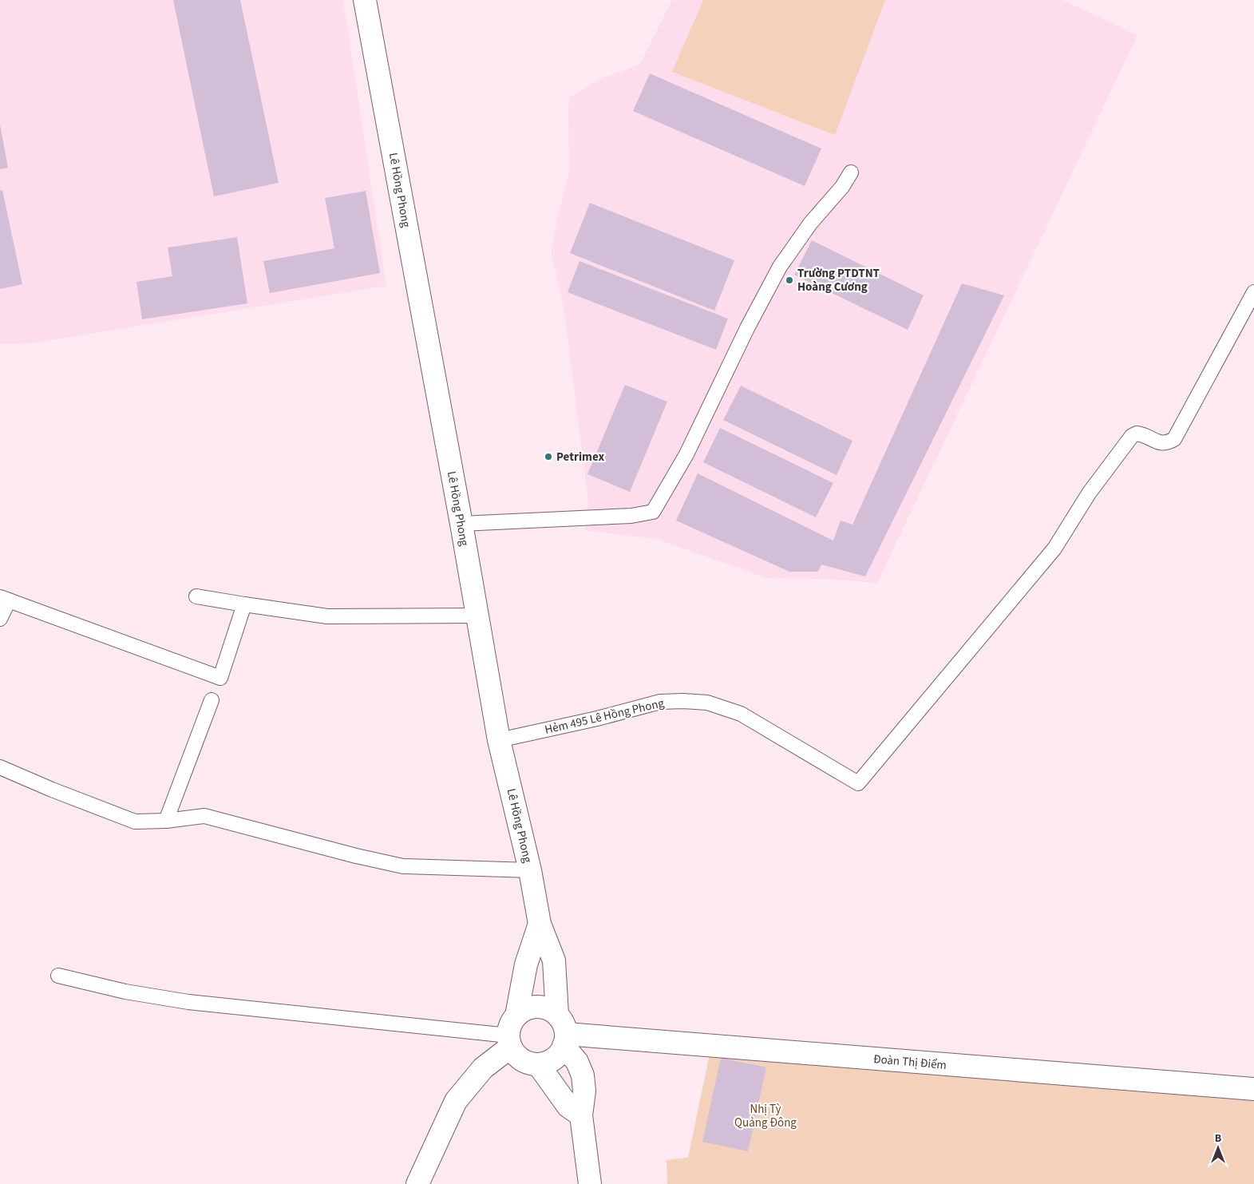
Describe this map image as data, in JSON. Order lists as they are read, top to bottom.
{
  "streets": {
    "main road": ["Lê Hồng Phong", "Đoàn Thị Điểm"],
    "lane": ["Hẻm 495 Lê Hồng Phong"]
  },
  "crossings": [
    ["Lê Hồng Phong", "Hẻm 495 Lê Hồng Phong"],
    ["Lê Hồng Phong", "Đoàn Thị Điểm"]
  ],
  "parks": ["Nhị Tỳ Quảng Đông"],
  "places": ["Trường PTDTNT Hoàng Cương", "Petrimex"],
  "north": "top"
}
